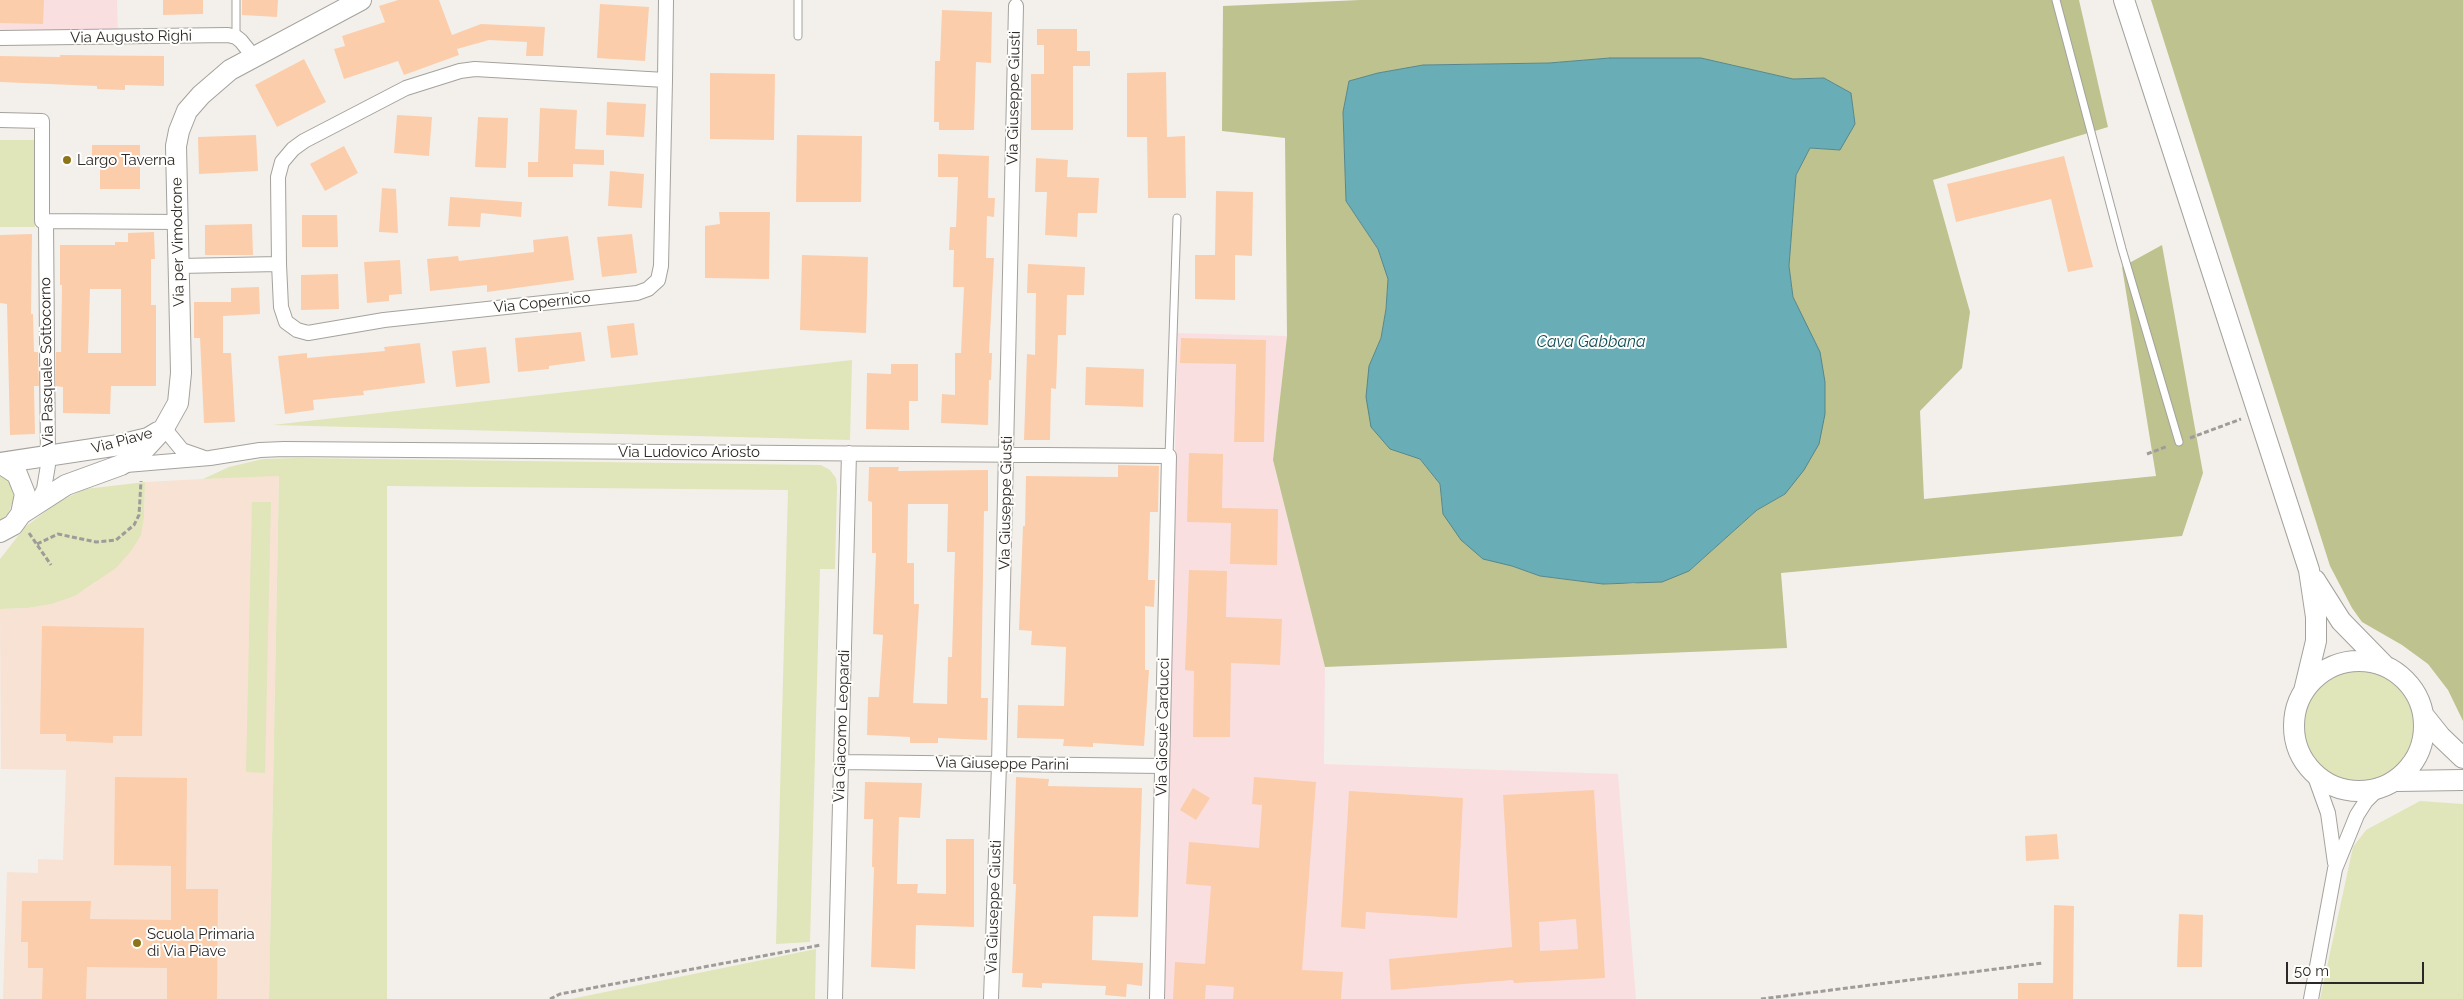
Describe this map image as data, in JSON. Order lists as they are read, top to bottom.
{
  "streets": {
    "street": [
      "Via Augusto Righi",
      "Via Giuseppe Giusti",
      "Via per Vimodrone",
      "Via Copernico",
      "Via Pasquale Sottocorno",
      "Via Piave",
      "Via Ludovico Ariosto",
      "Via Giacomo Leopardi",
      "Via Giosuè Carducci",
      "Via Giuseppe Parini"
    ]
  },
  "crossings": [
    ["Via Giuseppe Giusti", "Via Ludovico Ariosto"],
    ["Via Giuseppe Giusti", "Via Giuseppe Parini"],
    ["Via per Vimodrone", "Via Piave"],
    ["Via per Vimodrone", "Via Ludovico Ariosto"],
    ["Via Pasquale Sottocorno", "Via Piave"],
    ["Via Piave", "Via Ludovico Ariosto"],
    ["Via Ludovico Ariosto", "Via Giacomo Leopardi"],
    ["Via Ludovico Ariosto", "Via Giosuè Carducci"],
    ["Via Giacomo Leopardi", "Via Giuseppe Parini"],
    ["Via Giosuè Carducci", "Via Giuseppe Parini"]
  ],
  "water": ["Cava Gabbana"],
  "places": ["Largo Taverna", "Scuola Primaria di Via Piave"],
  "scale_bar": "50 m"
}
